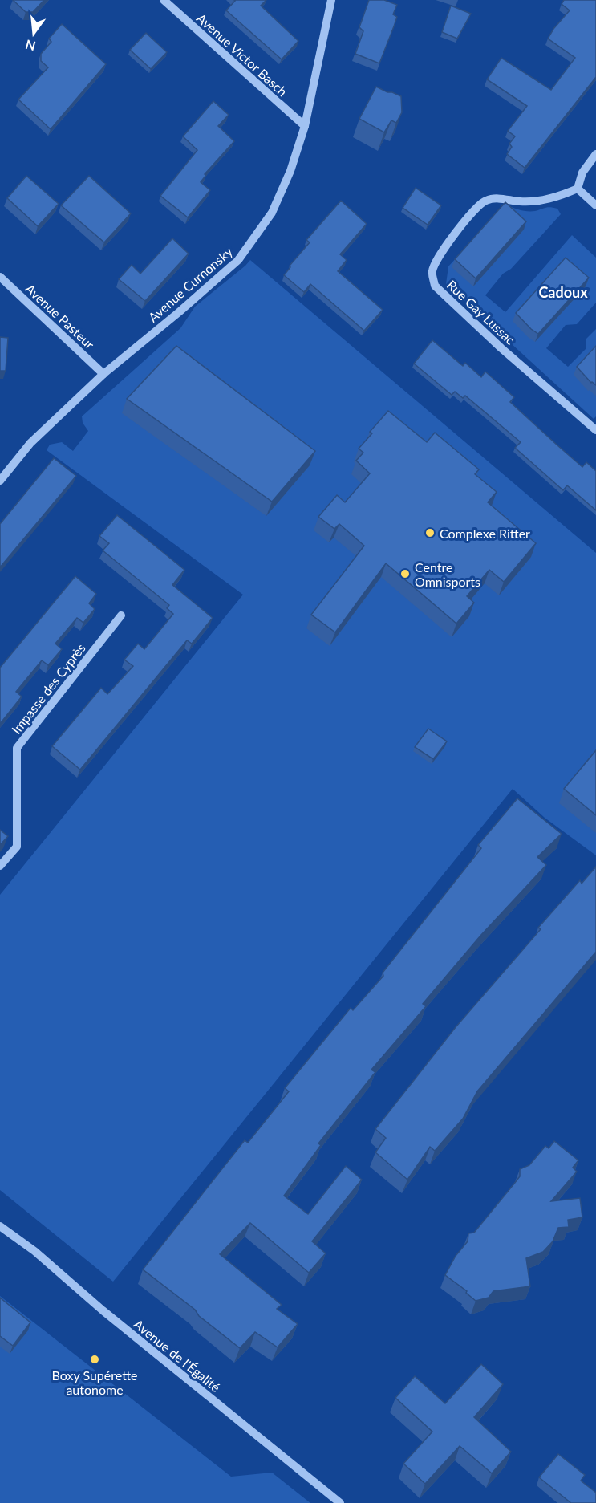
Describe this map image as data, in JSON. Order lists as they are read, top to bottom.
{
  "streets": {
    "street": [
      "Avenue Victor Basch",
      "Avenue Curnonsky",
      "Rue Gay Lussac",
      "Avenue Pasteur",
      "Impasse des Cyprès",
      "Avenue de l'Égalité"
    ]
  },
  "crossings": [
    ["Avenue Victor Basch", "Avenue Curnonsky"],
    ["Avenue Curnonsky", "Avenue Pasteur"]
  ],
  "districts": ["Cadoux"],
  "places": ["Complexe Ritter", "Centre Omnisports", "Boxy Supérette autonome"],
  "north": "bottom"
}
